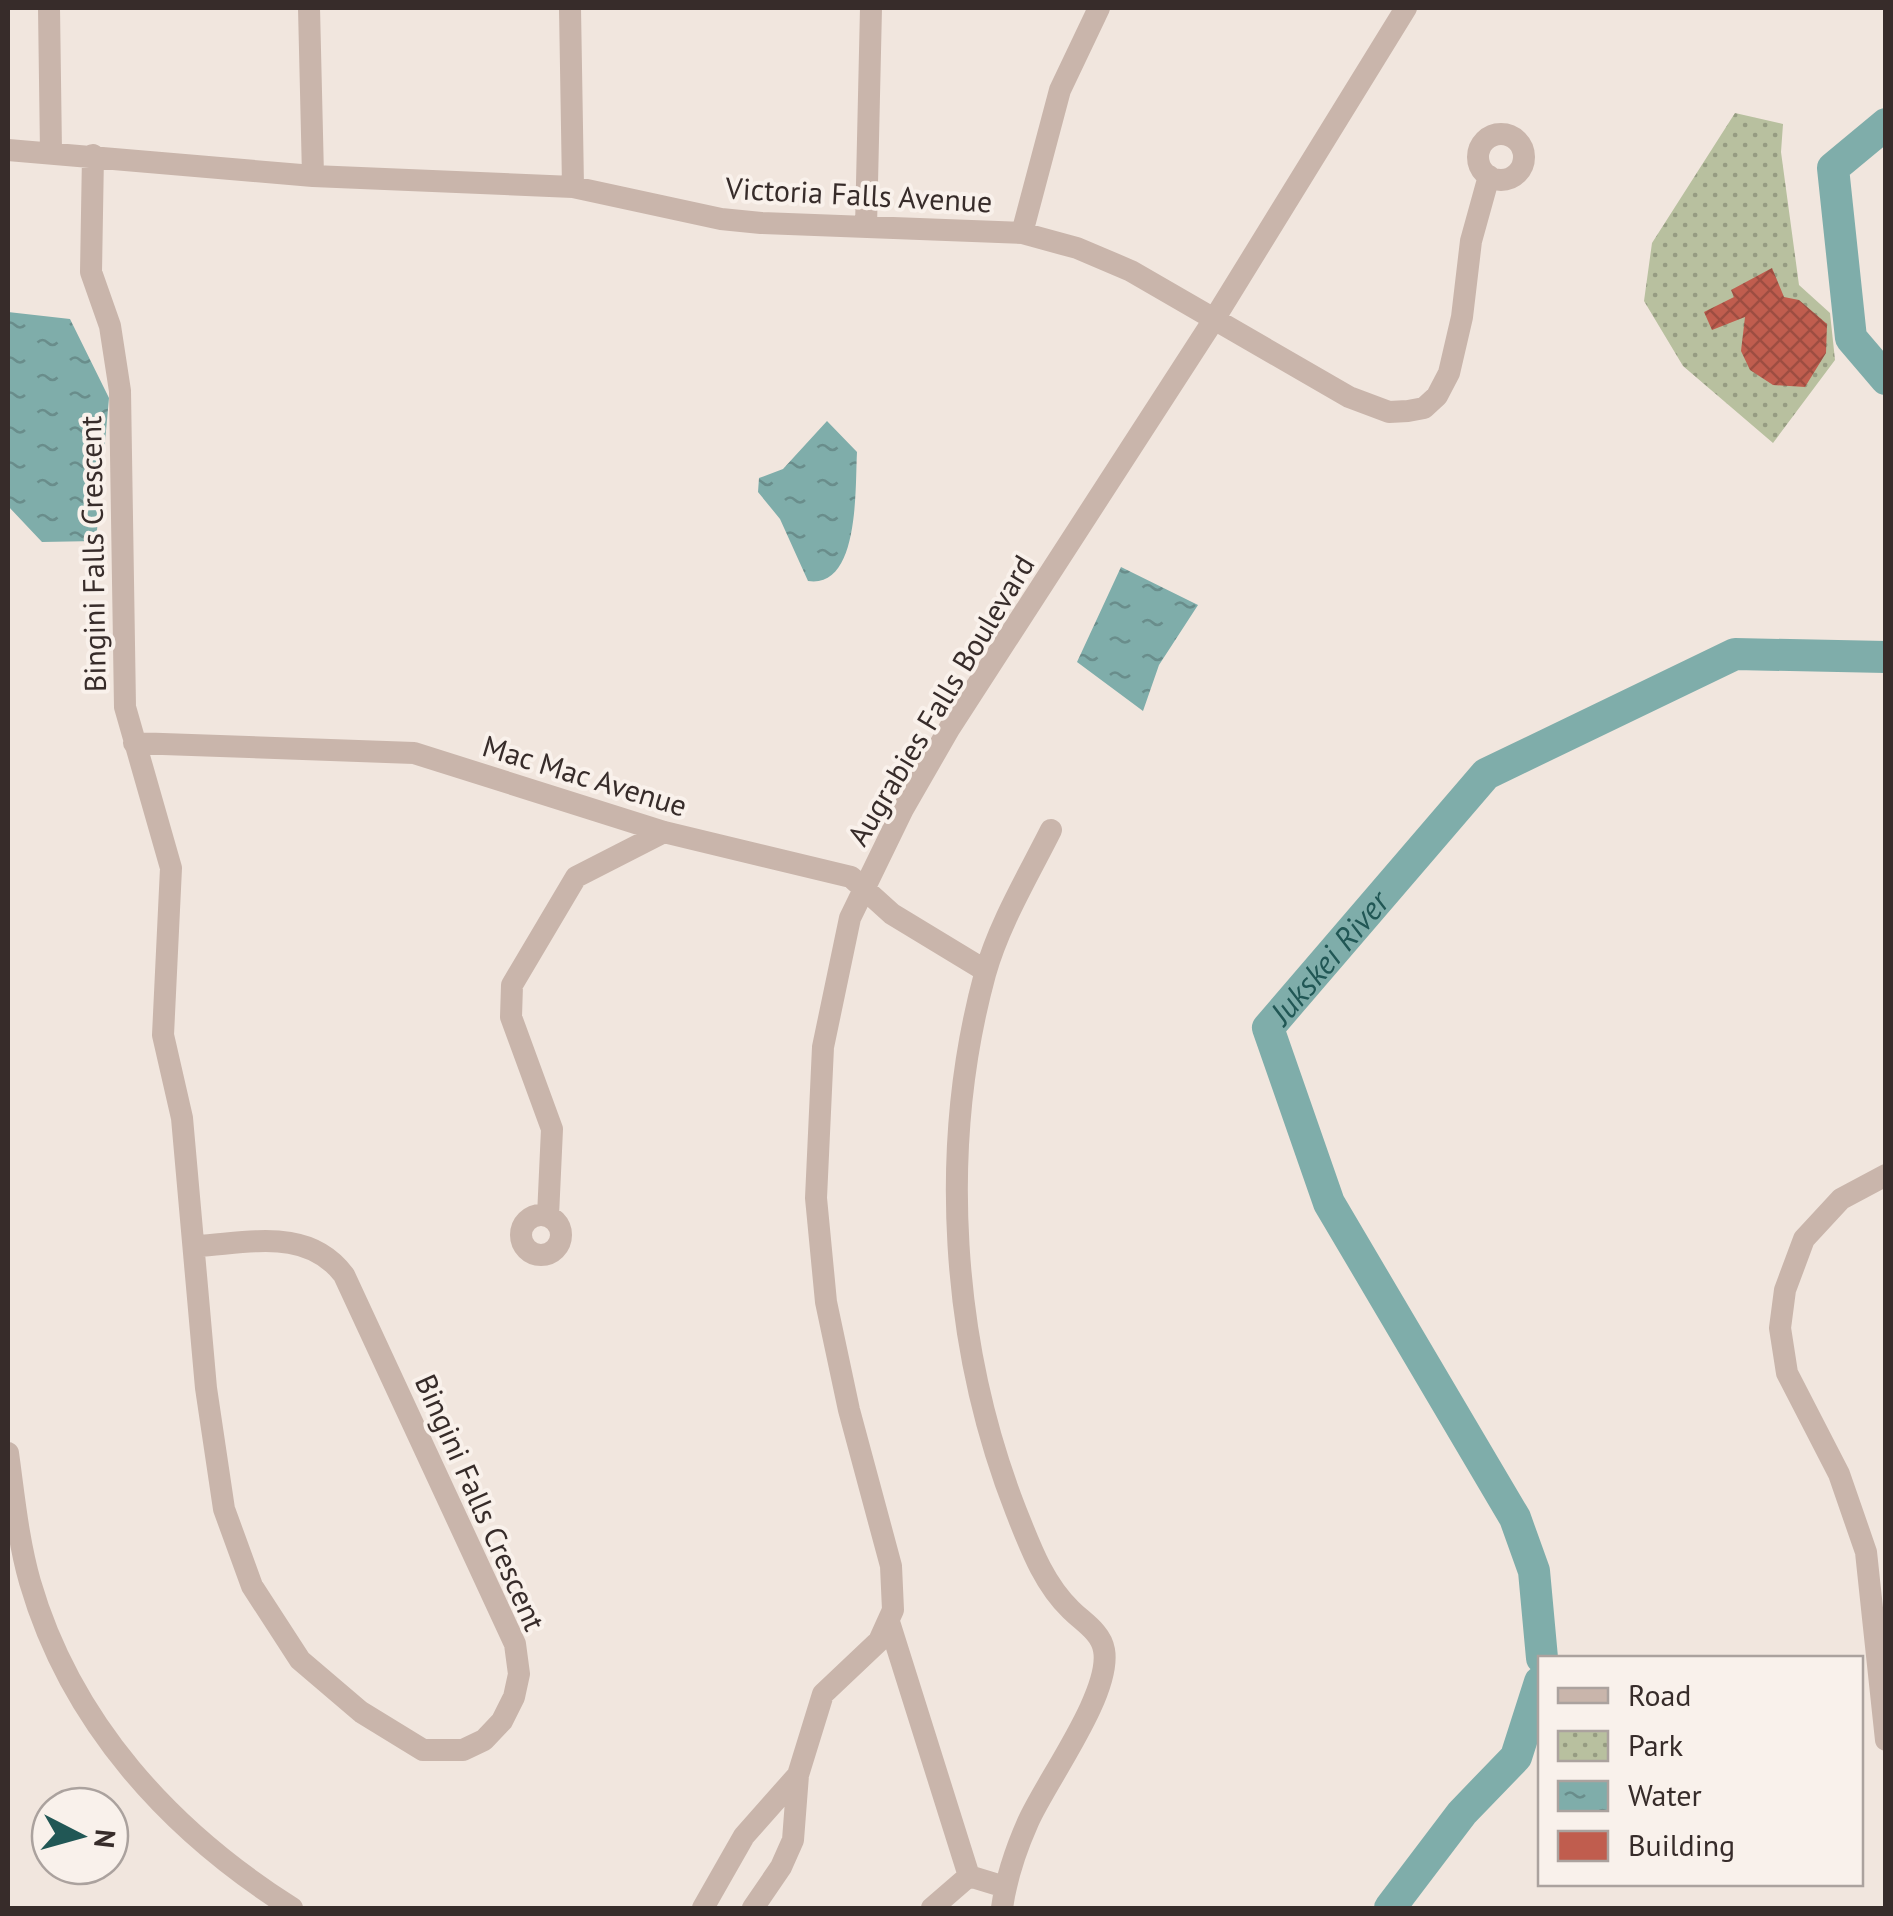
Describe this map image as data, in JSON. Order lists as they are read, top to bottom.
{
  "streets": {
    "street": [
      "Victoria Falls Avenue",
      "Bingini Falls Crescent",
      "Augrabies Falls Boulevard",
      "Mac Mac Avenue"
    ]
  },
  "crossings": [
    ["Victoria Falls Avenue", "Bingini Falls Crescent"],
    ["Victoria Falls Avenue", "Augrabies Falls Boulevard"],
    ["Bingini Falls Crescent", "Mac Mac Avenue"],
    ["Augrabies Falls Boulevard", "Mac Mac Avenue"]
  ],
  "water": ["Jukskei River"],
  "legend": [
    "Road",
    "Park",
    "Water",
    "Building"
  ],
  "north": "right"
}
